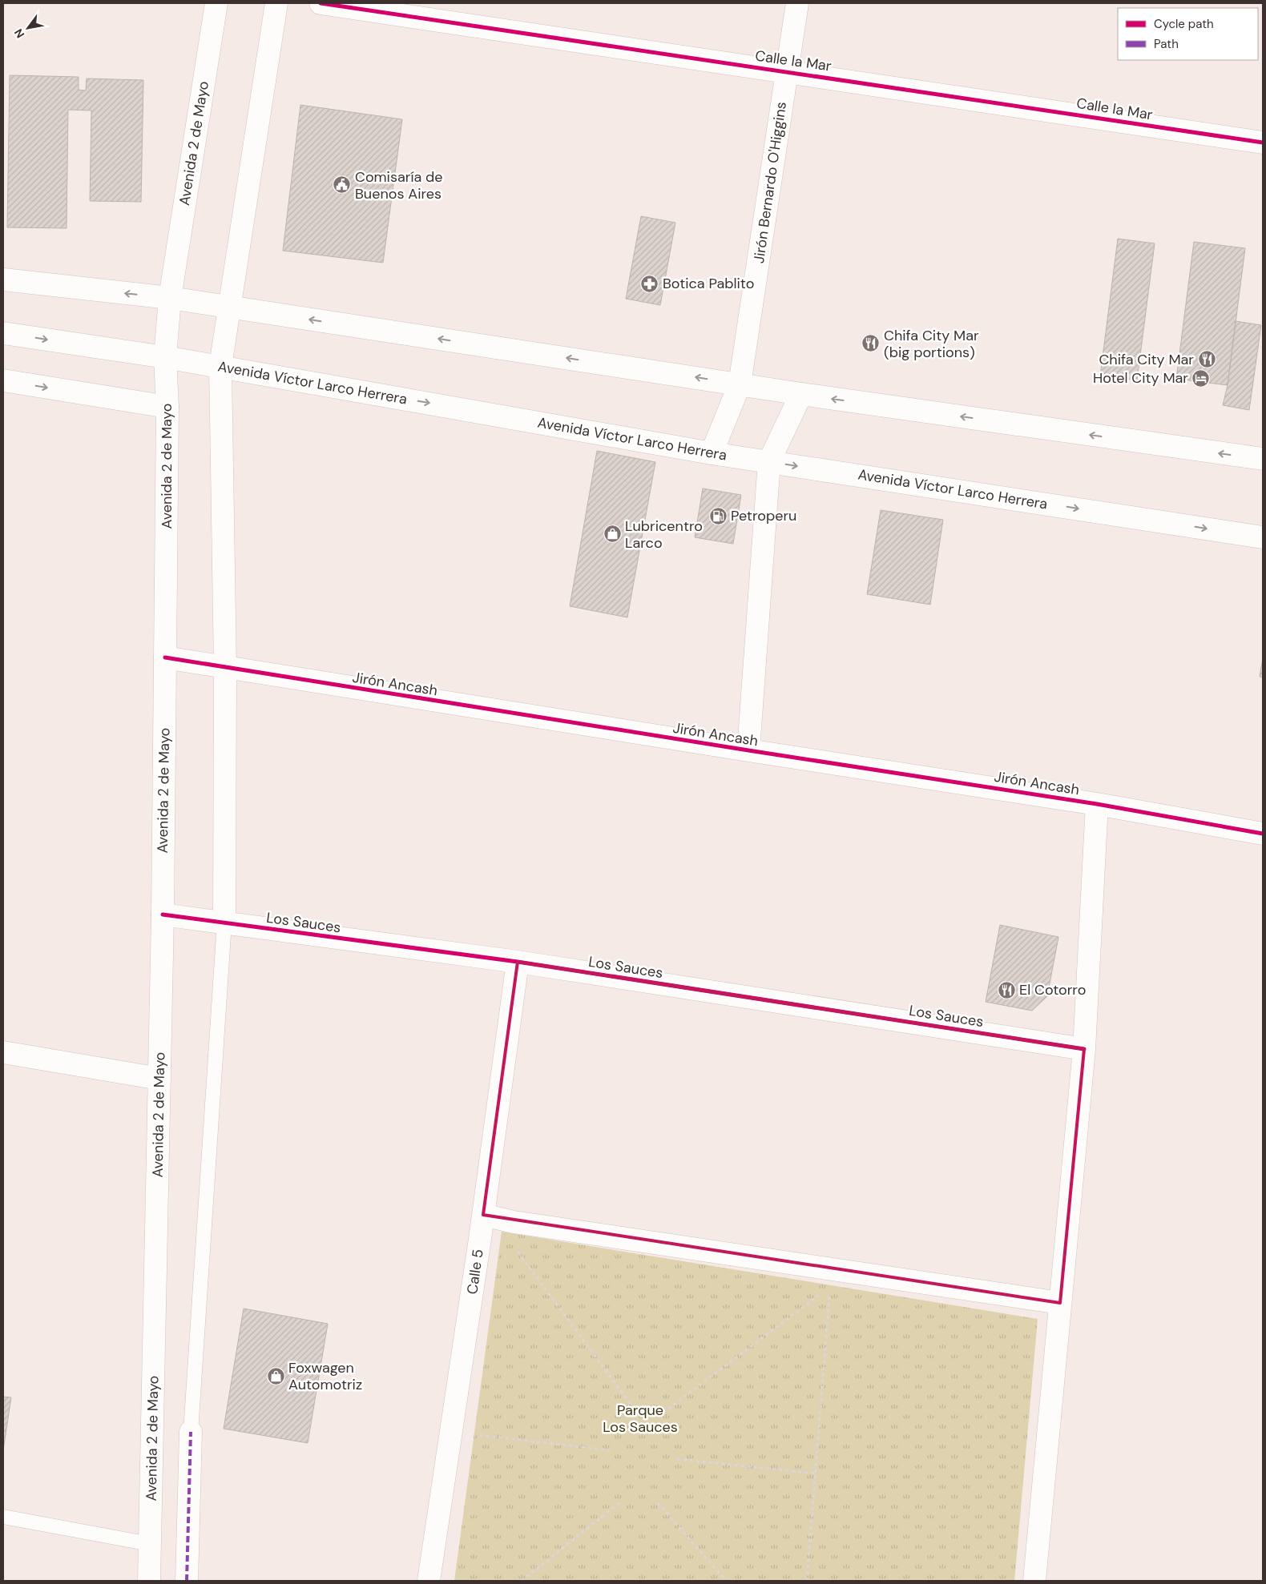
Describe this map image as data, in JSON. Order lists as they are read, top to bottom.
{
  "streets": {
    "main road": [
      "Calle la Mar",
      "Avenida 2 de Mayo",
      "Jirón Bernardo O'Higgins",
      "Avenida Víctor Larco Herrera",
      "Jirón Ancash",
      "Los Sauces",
      "Calle 5"
    ]
  },
  "crossings": [
    ["Calle la Mar", "Jirón Bernardo O'Higgins"],
    ["Avenida 2 de Mayo", "Avenida Víctor Larco Herrera"],
    ["Avenida 2 de Mayo", "Jirón Ancash"],
    ["Avenida 2 de Mayo", "Los Sauces"],
    ["Jirón Bernardo O'Higgins", "Avenida Víctor Larco Herrera"],
    ["Los Sauces", "Calle 5"]
  ],
  "parks": ["Parque Los Sauces"],
  "places": {
    "public building": ["Comisaría de Buenos Aires"],
    "pharmacy": ["Botica Pablito"],
    "restaurant": ["Chifa City Mar (big portions)", "Chifa City Mar", "El Cotorro"],
    "hotel": ["Hotel City Mar"],
    "fuel station": ["Petroperu"],
    "shop": ["Lubricentro Larco", "Foxwagen Automotriz"]
  },
  "legend": ["Cycle path", "Path"],
  "north": "bottom left"
}
